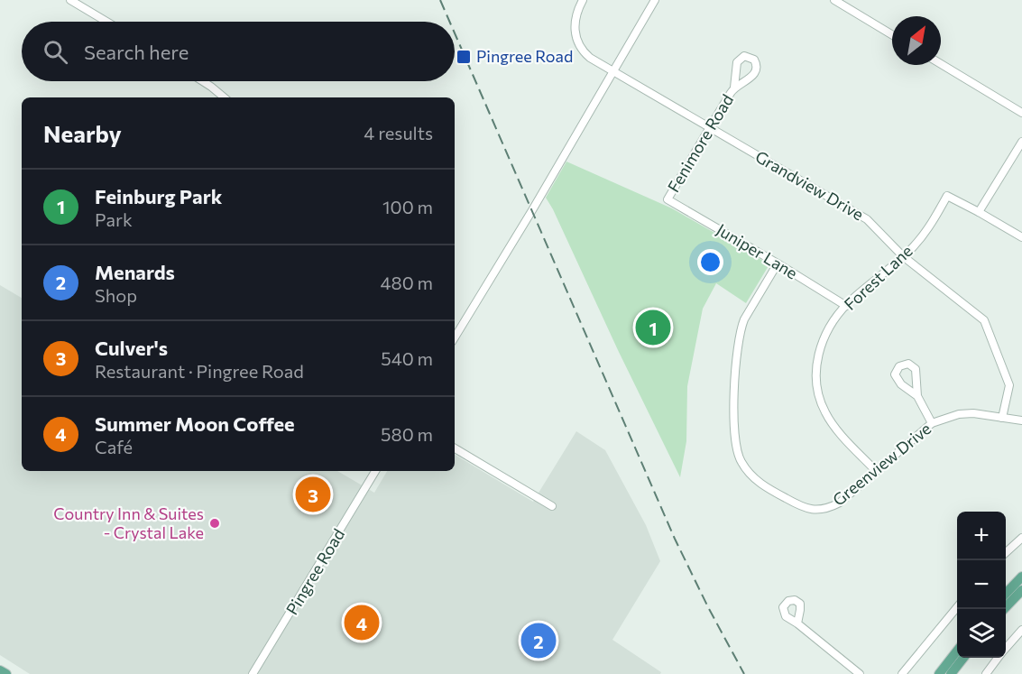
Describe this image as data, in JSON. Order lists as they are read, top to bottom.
{
  "streets": {
    "street": [
      "Fenimore Road",
      "Grandview Drive",
      "Juniper Lane",
      "Forest Lane",
      "Greenview Drive",
      "Pingree Road"
    ]
  },
  "crossings": [
    ["Fenimore Road", "Grandview Drive"],
    ["Fenimore Road", "Juniper Lane"],
    ["Grandview Drive", "Forest Lane"],
    ["Grandview Drive", "Greenview Drive"],
    ["Juniper Lane", "Forest Lane"],
    ["Juniper Lane", "Greenview Drive"],
    ["Forest Lane", "Greenview Drive"]
  ],
  "places": {
    "transit": ["Pingree Road"],
    "other": ["Country Inn & Suites - Crystal Lake"]
  },
  "north": "top right",
  "page": {
    "search": "Search here",
    "heading": ["Nearby", "4 results"],
    "list": [
      {
        "mark": "1",
        "name": "Feinburg Park",
        "note": "Park",
        "value": "100 m"
      },
      {
        "mark": "2",
        "name": "Menards",
        "note": "Shop",
        "value": "480 m"
      },
      {
        "mark": "3",
        "name": "Culver's",
        "note": "Restaurant · Pingree Road",
        "value": "540 m"
      },
      {
        "mark": "4",
        "name": "Summer Moon Coffee",
        "note": "Café",
        "value": "580 m"
      }
    ],
    "pins": [
      "1",
      "3",
      "4",
      "2"
    ],
    "map_buttons": ["+", "−"]
  }
}
